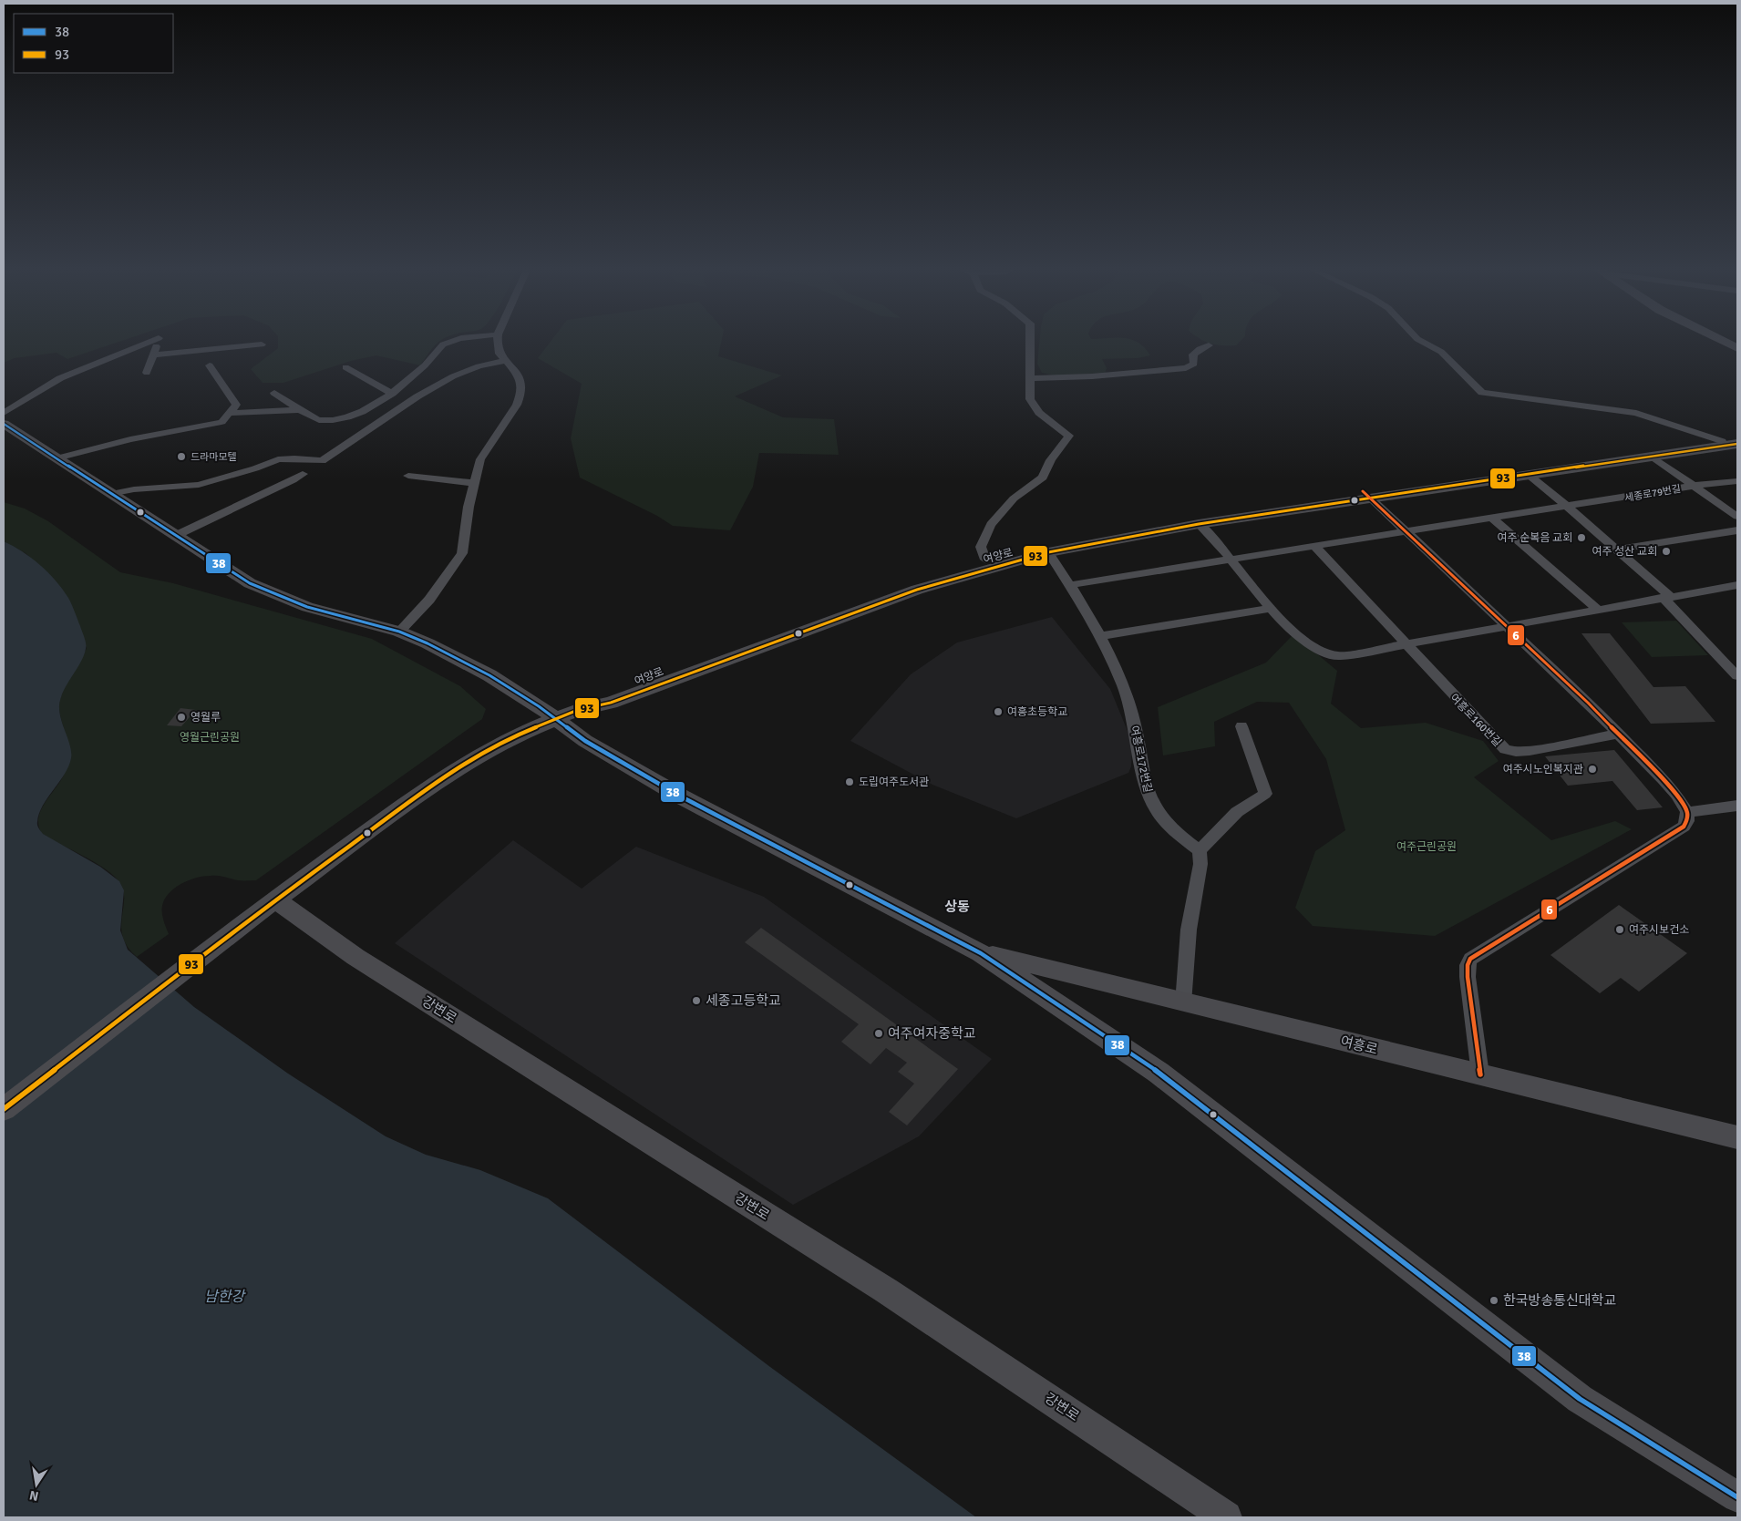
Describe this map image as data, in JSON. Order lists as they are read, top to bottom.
{
  "streets": {
    "street": [
      "세종로79번길",
      "여양로",
      "여흥로160번길",
      "여흥로172번길",
      "강변로",
      "여흥로"
    ]
  },
  "crossings": [
    ["여양로", "여흥로172번길"],
    ["여양로", "강변로"]
  ],
  "districts": ["상동"],
  "water": ["남한강"],
  "parks": ["영월근린공원", "여주근린공원"],
  "places": [
    "드라마모텔",
    "여주 순복음 교회",
    "여주 성산 교회",
    "여흥초등학교",
    "영월루",
    "여주시노인복지관",
    "도립여주도서관",
    "여주시보건소",
    "세종고등학교",
    "여주여자중학교",
    "한국방송통신대학교"
  ],
  "lines": ["transit line 38", "transit line 93", "transit line 6"],
  "legend": ["38", "93"],
  "north": "bottom"
}
